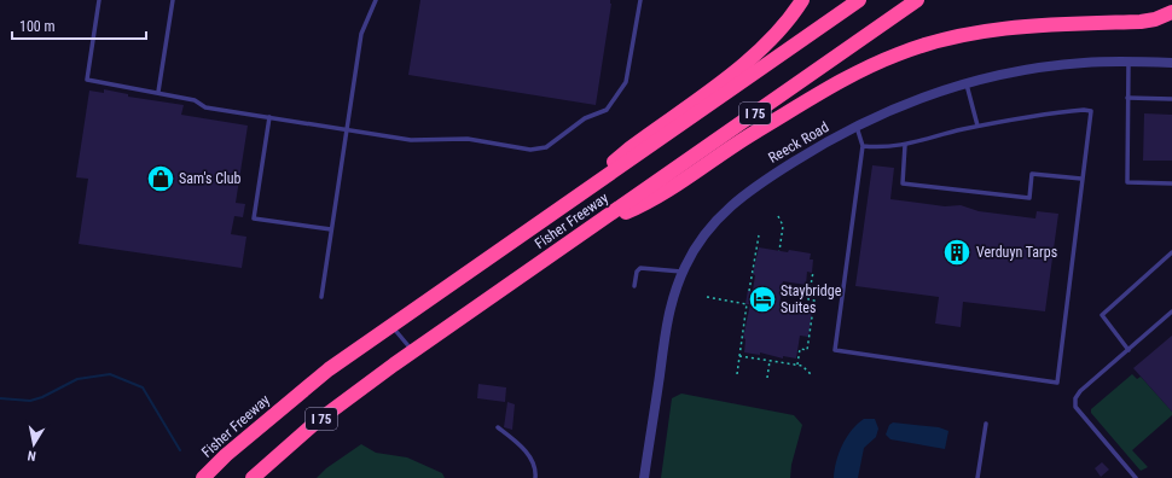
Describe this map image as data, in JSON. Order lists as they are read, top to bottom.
{
  "streets": {
    "highway": ["I 75", "Fisher Freeway"],
    "street": ["Reeck Road"]
  },
  "places": {
    "shop": ["Sam's Club"],
    "building": ["Verduyn Tarps"],
    "hotel": ["Staybridge Suites"]
  },
  "scale_bar": "100 m",
  "north": "bottom"
}
